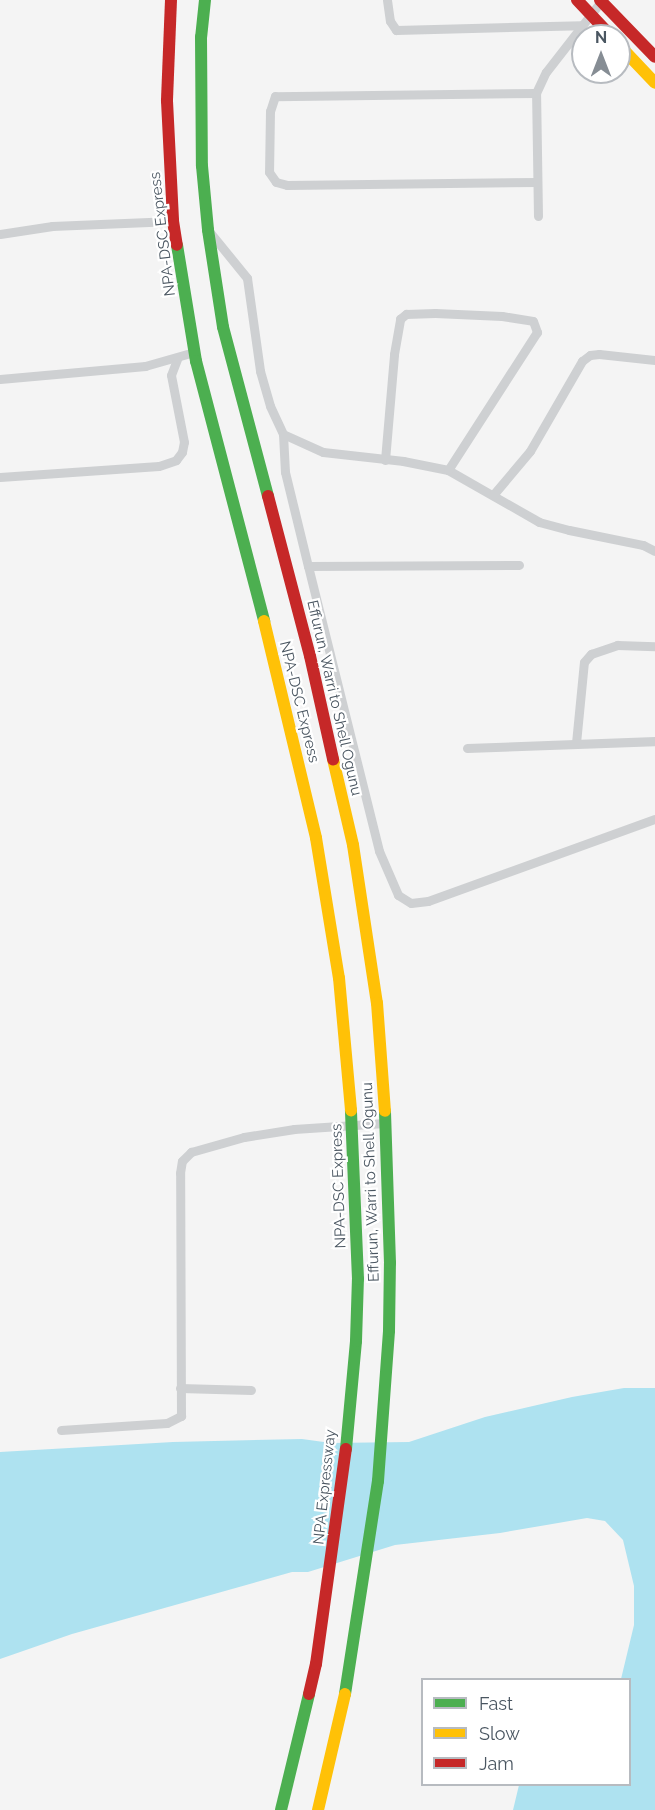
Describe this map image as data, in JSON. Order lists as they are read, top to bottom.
{
  "streets": {
    "main road": ["NPA-DSC Express", "Effurun, Warri to Shell Ogunu", "NPA Expressway"]
  },
  "crossings": [
    ["NPA-DSC Express", "NPA Expressway"]
  ],
  "legend": ["Fast", "Slow", "Jam"],
  "north": "top"
}
